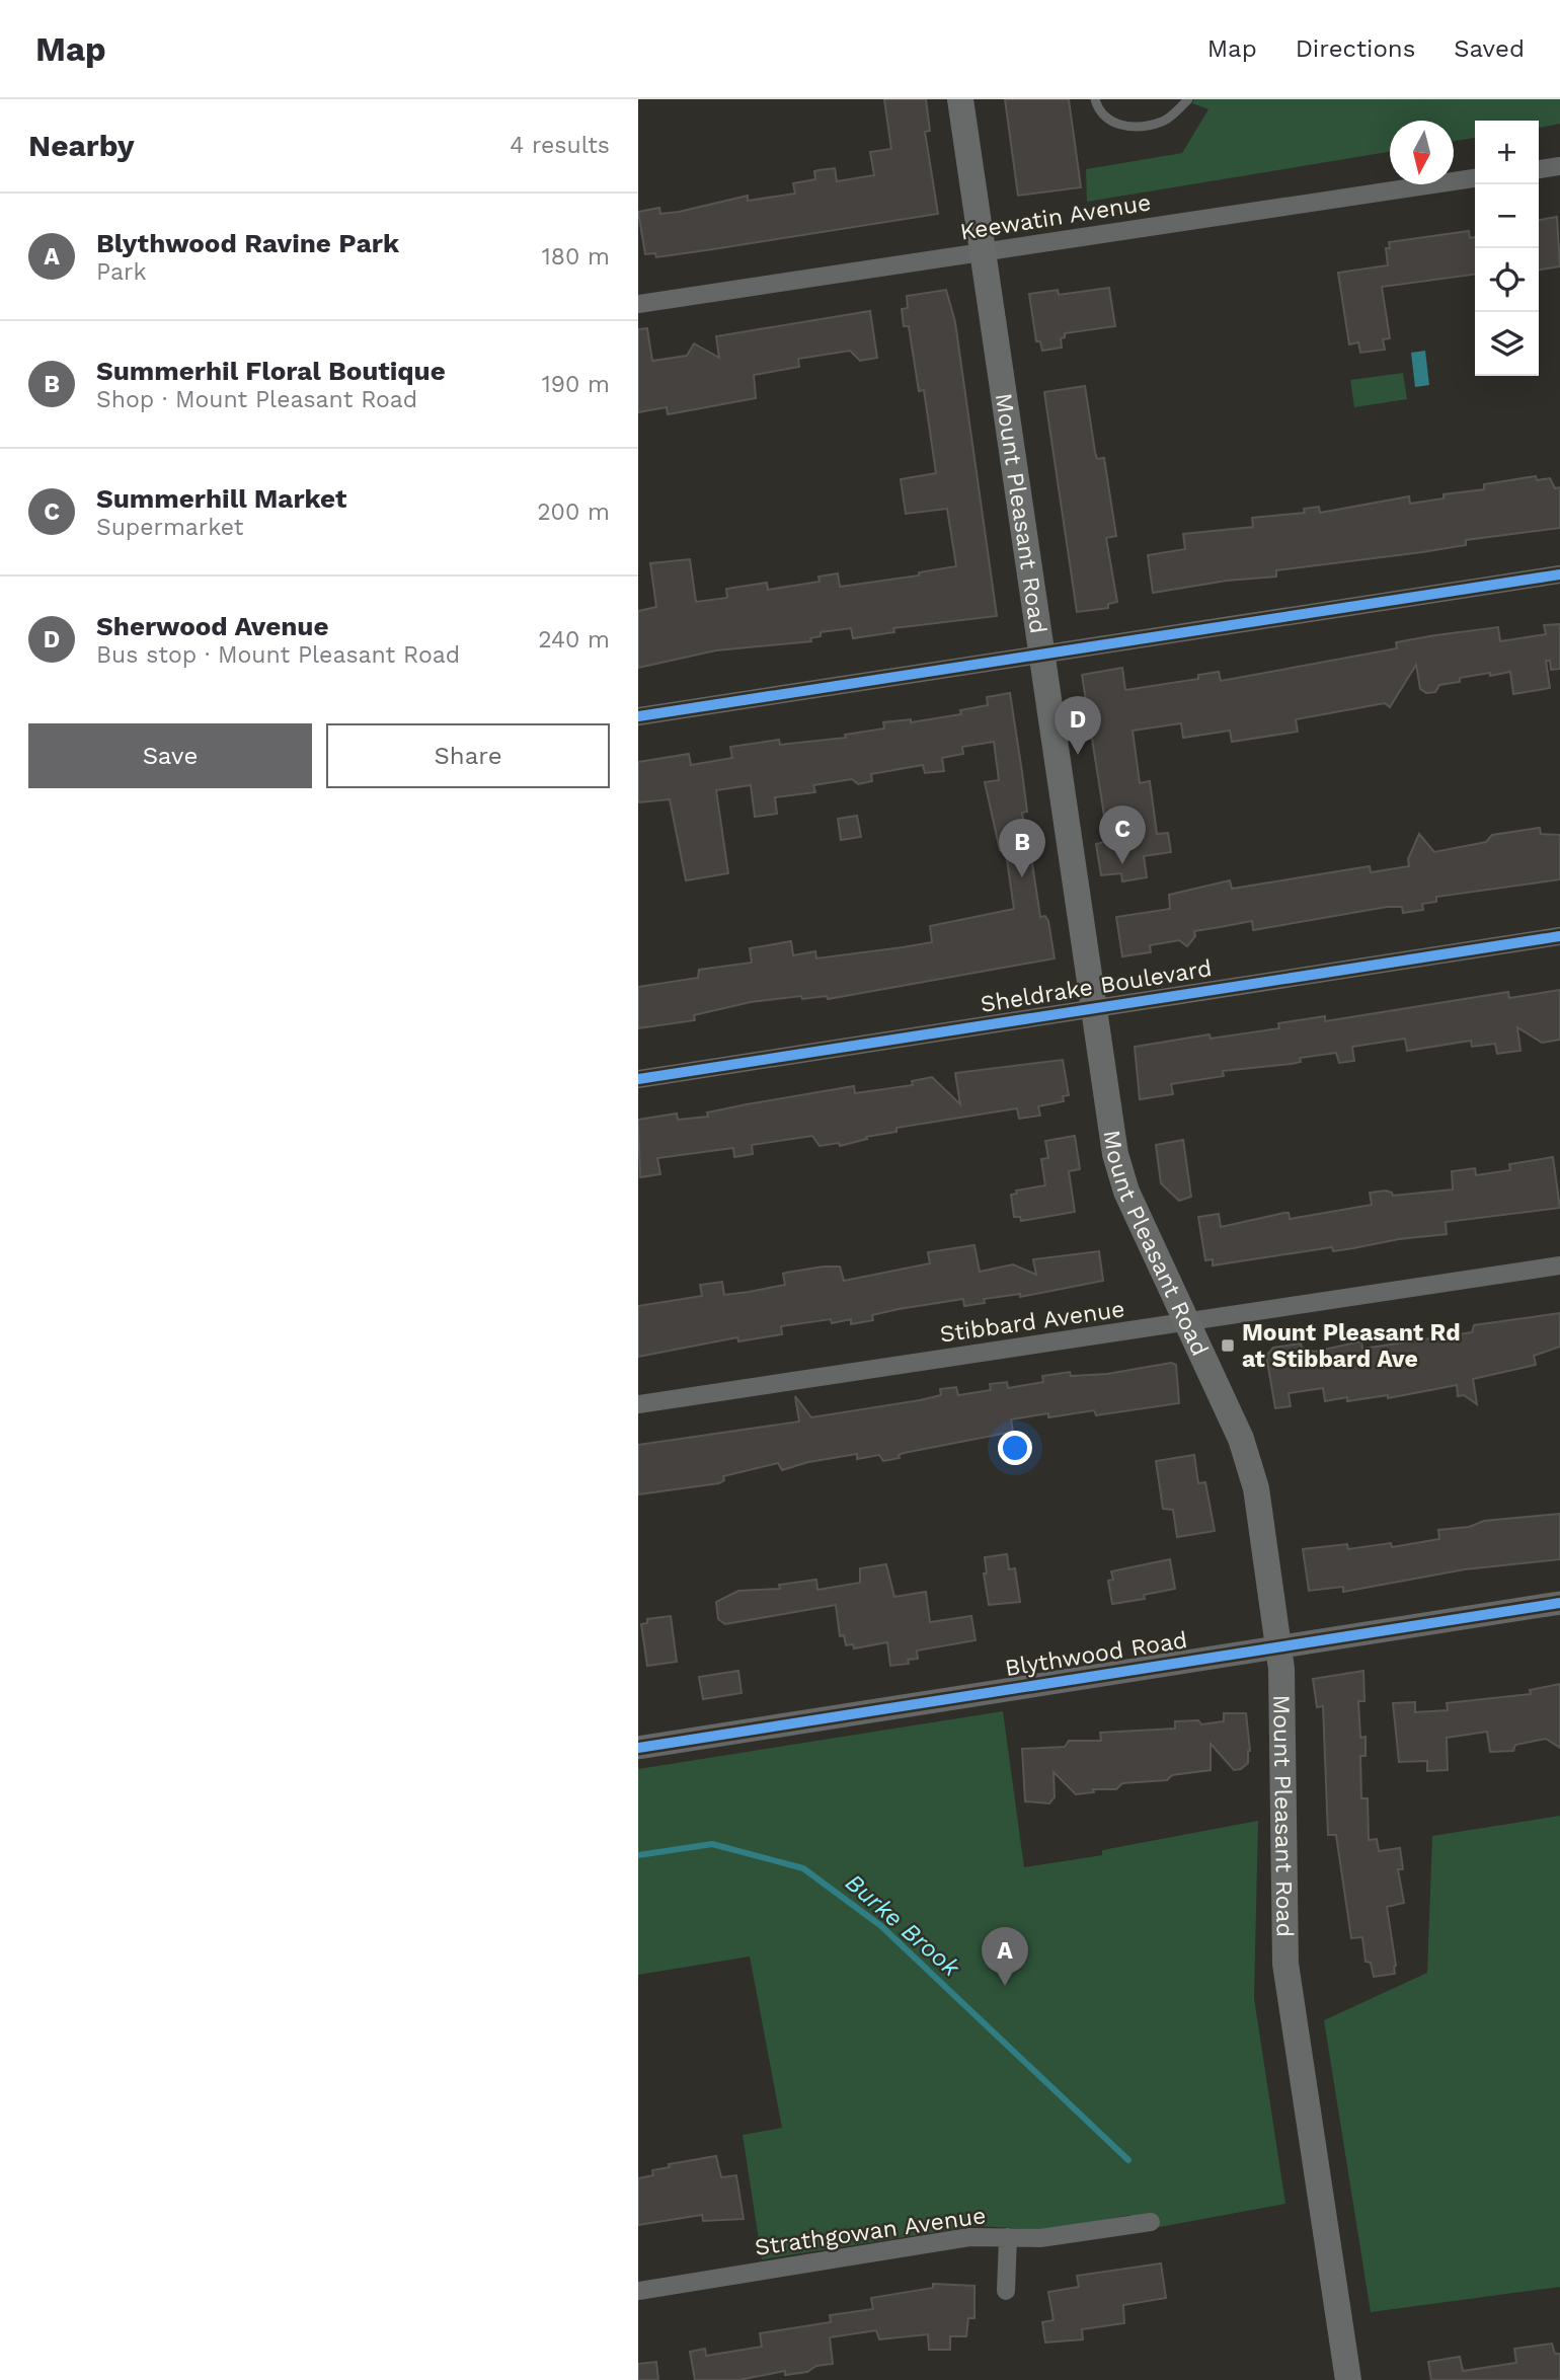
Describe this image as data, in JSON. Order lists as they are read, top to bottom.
{
  "streets": {
    "main road": ["Mount Pleasant Road"],
    "street": [
      "Keewatin Avenue",
      "Sheldrake Boulevard",
      "Stibbard Avenue",
      "Blythwood Road",
      "Strathgowan Avenue"
    ]
  },
  "crossings": [
    ["Keewatin Avenue", "Mount Pleasant Road"],
    ["Mount Pleasant Road", "Sheldrake Boulevard"],
    ["Mount Pleasant Road", "Stibbard Avenue"],
    ["Mount Pleasant Road", "Blythwood Road"]
  ],
  "water": ["Burke Brook"],
  "places": {
    "transit": ["Mount Pleasant Rd at Stibbard Ave"]
  },
  "north": "bottom",
  "page": {
    "header": "Map",
    "nav": ["Map", "Directions", "Saved"],
    "heading": ["Nearby", "4 results"],
    "map_buttons": ["+", "−"],
    "list": [
      {
        "mark": "A",
        "name": "Blythwood Ravine Park",
        "note": "Park",
        "value": "180 m"
      },
      {
        "mark": "B",
        "name": "Summerhil Floral Boutique",
        "note": "Shop · Mount Pleasant Road",
        "value": "190 m"
      },
      {
        "mark": "C",
        "name": "Summerhill Market",
        "note": "Supermarket",
        "value": "200 m"
      },
      {
        "mark": "D",
        "name": "Sherwood Avenue",
        "note": "Bus stop · Mount Pleasant Road",
        "value": "240 m"
      }
    ],
    "pins": [
      "D",
      "C",
      "B",
      "A"
    ],
    "buttons": ["Save", "Share"]
  }
}
